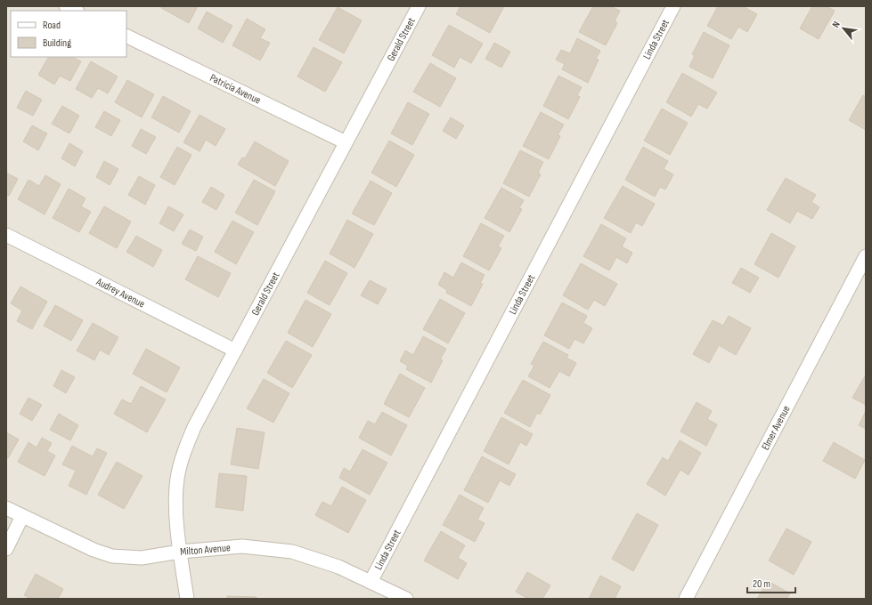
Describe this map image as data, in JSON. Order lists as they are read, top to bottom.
{
  "streets": {
    "street": [
      "Gerald Street",
      "Linda Street",
      "Patricia Avenue",
      "Audrey Avenue",
      "Elmer Avenue",
      "Milton Avenue"
    ]
  },
  "crossings": [
    ["Gerald Street", "Patricia Avenue"],
    ["Gerald Street", "Audrey Avenue"],
    ["Gerald Street", "Milton Avenue"],
    ["Linda Street", "Milton Avenue"]
  ],
  "legend": ["Road", "Building"],
  "scale_bar": "20 m",
  "north": "top left"
}
